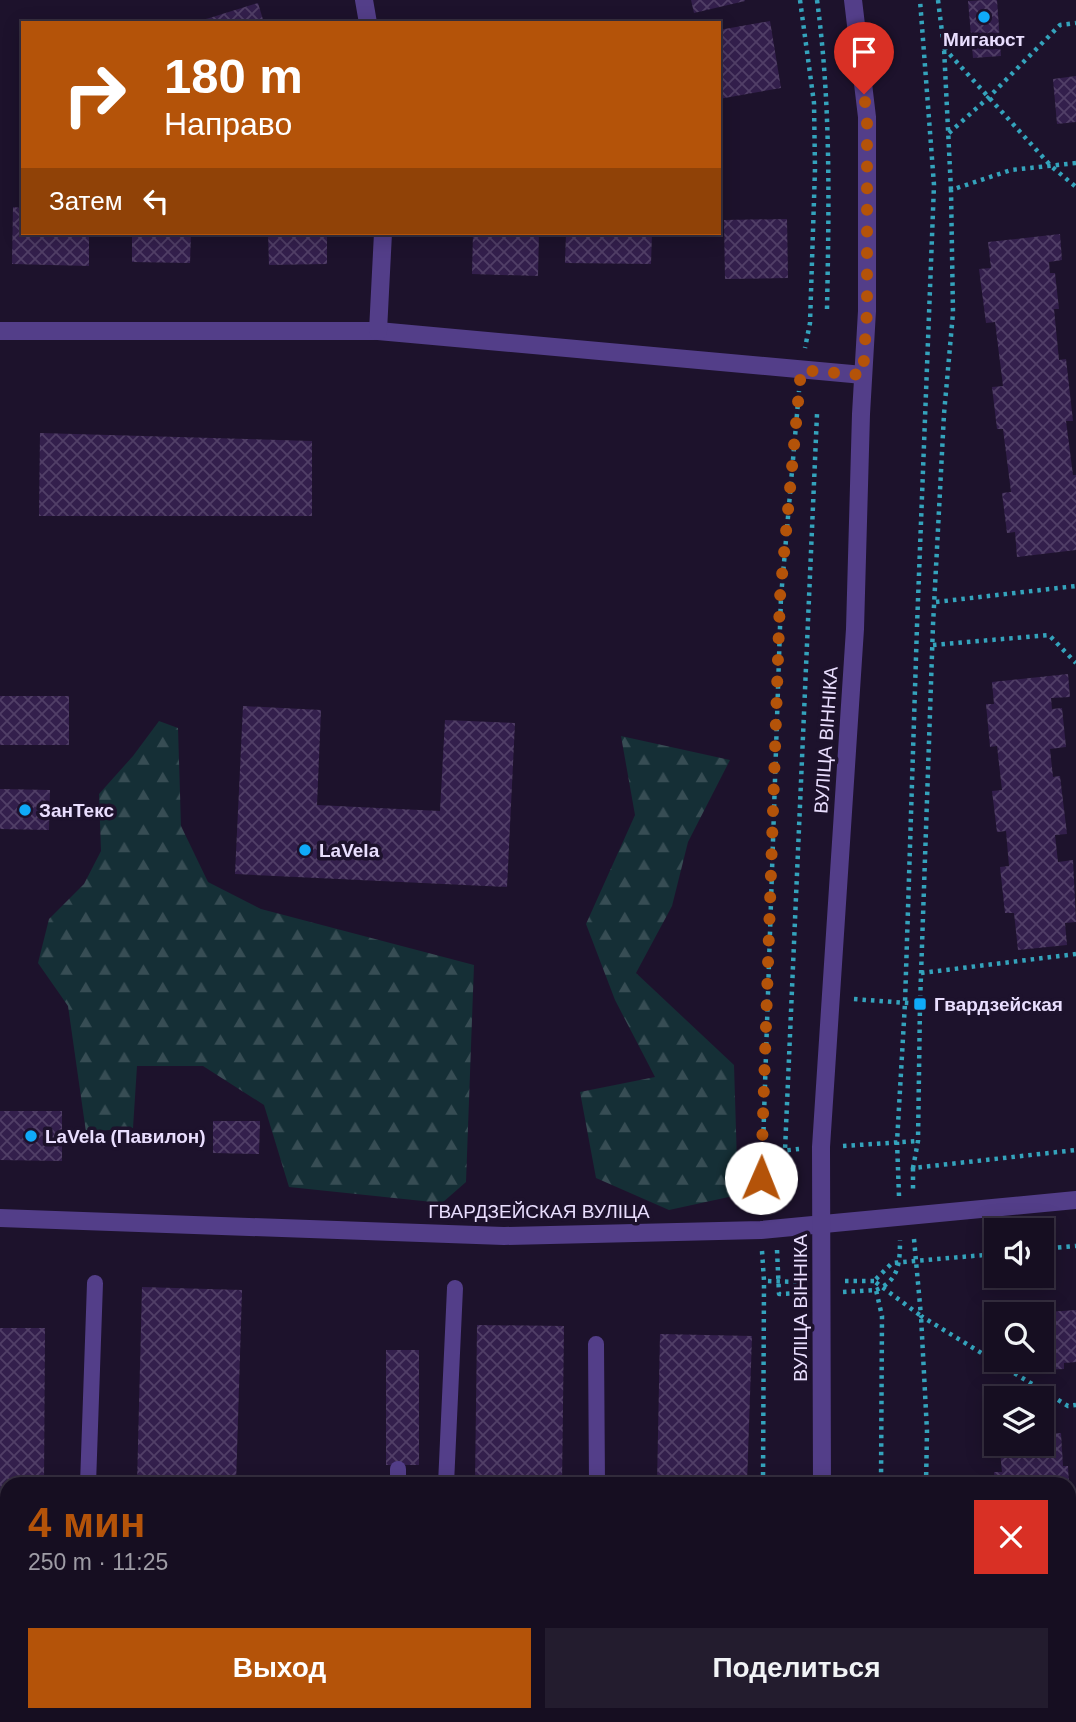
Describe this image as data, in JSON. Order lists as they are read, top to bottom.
{
  "streets": {
    "street": ["ВУЛІЦА ВІННІКА", "ГВАРДЗЕЙСКАЯ ВУЛІЦА"]
  },
  "crossings": [
    ["ВУЛІЦА ВІННІКА", "ГВАРДЗЕЙСКАЯ ВУЛІЦА"]
  ],
  "places": {
    "other": [
      "Мигаюст",
      "ЗанТекс",
      "LaVela",
      "LaVela (Павилон)"
    ],
    "transit": ["Гвардзейская"]
  },
  "page": {
    "turn": ["180 m", "Направо"],
    "then": "Затем",
    "heading": ["4 мин", "250 m · 11:25"],
    "buttons": ["Выход", "Поделиться"]
  }
}
